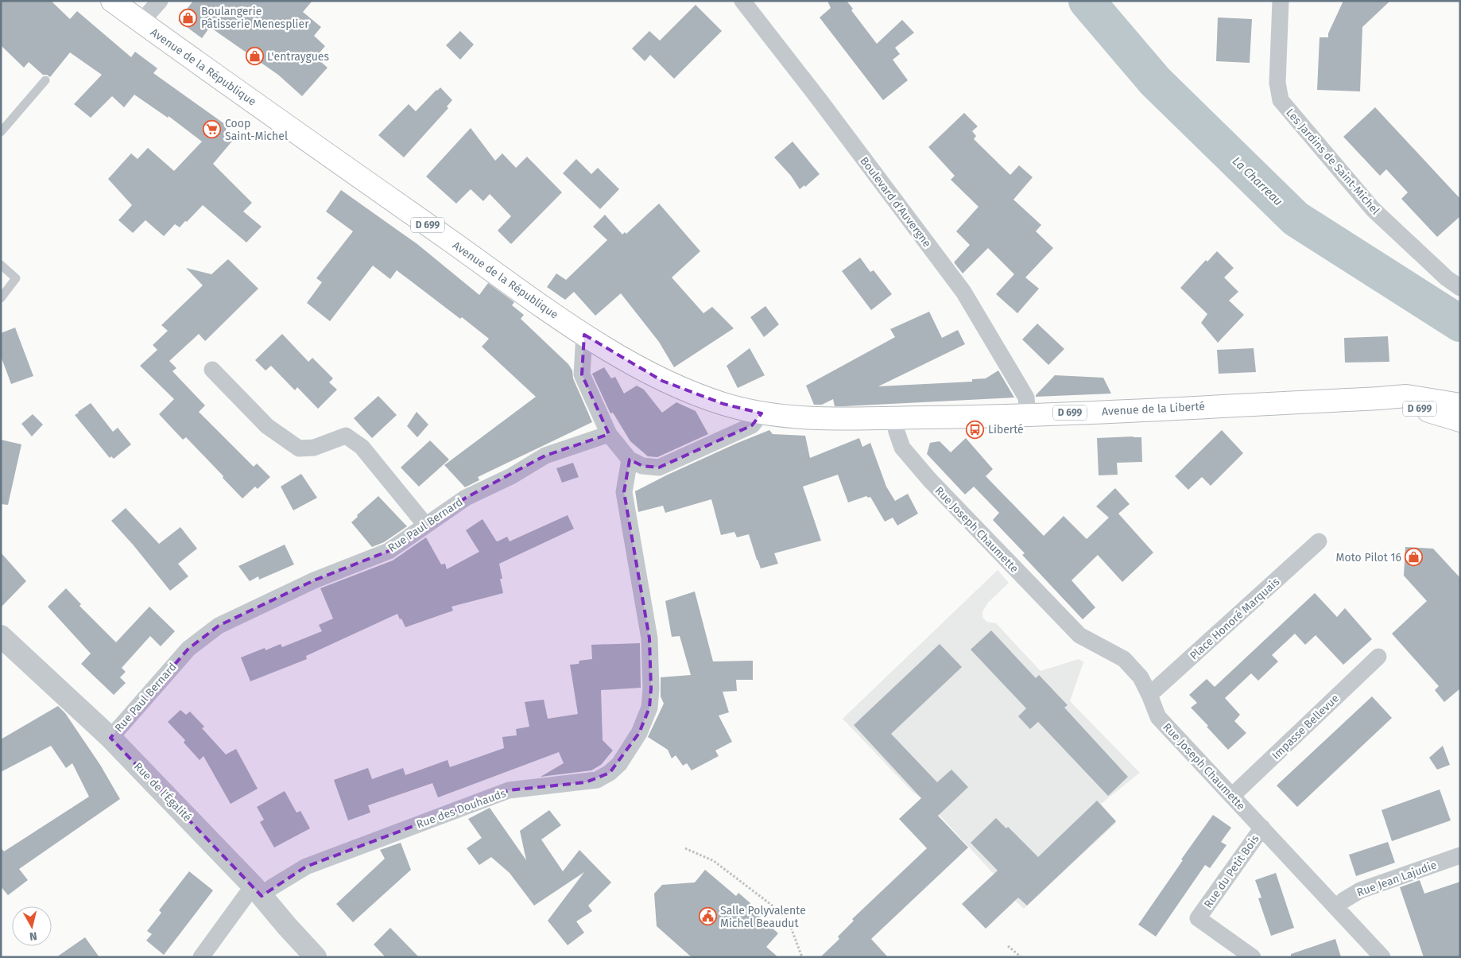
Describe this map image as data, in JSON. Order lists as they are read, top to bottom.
{
  "streets": {
    "main road": ["Avenue de la République", "D 699", "Avenue de la Liberté"],
    "street": [
      "Les Jardins de Saint-Michel",
      "Boulevard d'Auvergne",
      "Rue Paul Bernard",
      "Rue Joseph Chaumette",
      "Place Honoré Marquais",
      "Impasse Bellevue",
      "Rue de l'Égalité",
      "Rue des Douhauds",
      "Rue du Petit Bois",
      "Rue Jean Lajudie"
    ]
  },
  "crossings": [
    ["Avenue de la République", "Avenue de la Liberté"],
    ["Boulevard d'Auvergne", "Avenue de la Liberté"],
    ["Avenue de la Liberté", "Rue Joseph Chaumette"],
    ["Rue Paul Bernard", "Rue de l'Égalité"],
    ["Rue Joseph Chaumette", "Place Honoré Marquais"],
    ["Rue Joseph Chaumette", "Impasse Bellevue"],
    ["Rue Joseph Chaumette", "Rue du Petit Bois"],
    ["Rue Joseph Chaumette", "Rue Jean Lajudie"],
    ["Rue de l'Égalité", "Rue des Douhauds"]
  ],
  "water": ["La Charreau"],
  "places": {
    "shop": ["Boulangerie Pâtisserie Menesplier", "L'entraygues", "Moto Pilot 16"],
    "supermarket": ["Coop Saint-Michel"],
    "bus stop": ["Liberté"],
    "public building": ["Salle Polyvalente Michel Beaudut"]
  },
  "north": "bottom"
}
